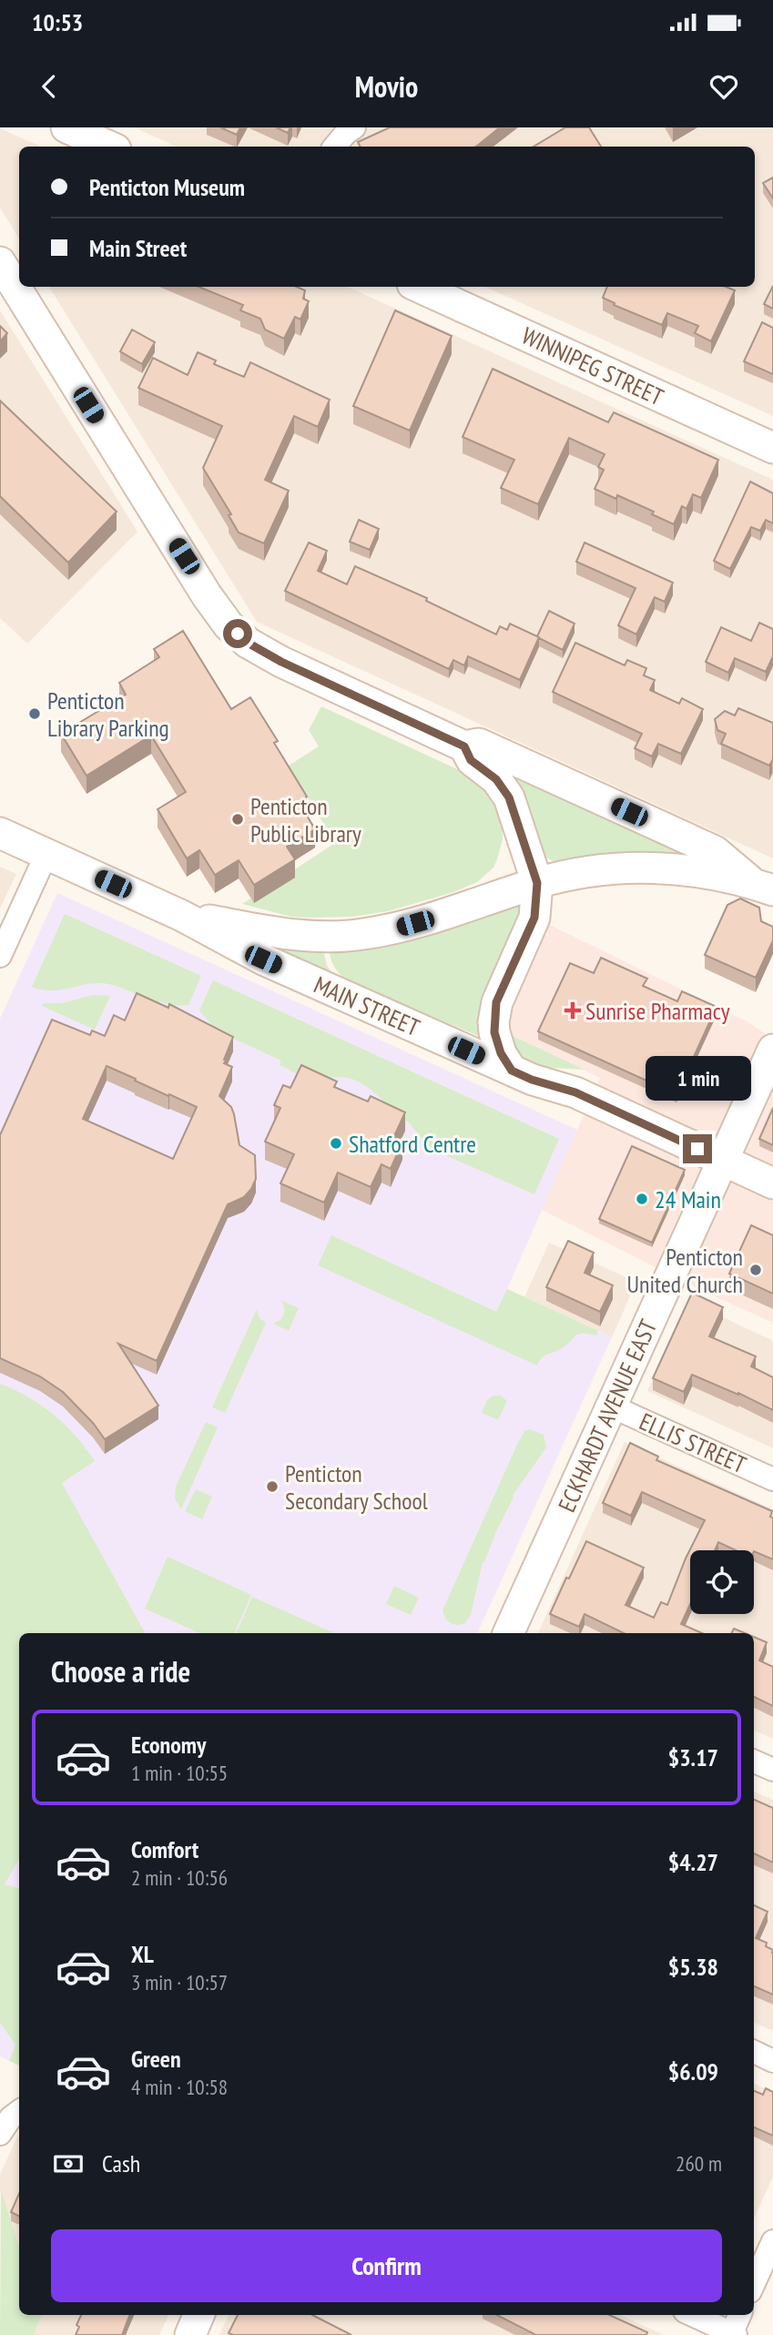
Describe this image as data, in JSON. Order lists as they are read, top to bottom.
{
  "streets": {
    "main road": ["WINNIPEG STREET", "MAIN STREET", "ECKHARDT AVENUE EAST"],
    "street": ["ELLIS STREET"]
  },
  "crossings": [
    ["MAIN STREET", "ECKHARDT AVENUE EAST"],
    ["ECKHARDT AVENUE EAST", "ELLIS STREET"]
  ],
  "places": {
    "other": [
      "Penticton Library Parking",
      "Penticton Public Library",
      "Shatford Centre",
      "24 Main",
      "Penticton United Church",
      "Penticton Secondary School"
    ],
    "health": ["Sunrise Pharmacy"]
  },
  "page": {
    "status": "10:53",
    "header": "Movio",
    "banner": ["Penticton Museum", "Main Street"],
    "bubble": "1 min",
    "heading": "Choose a ride",
    "list": [
      {
        "name": "Economy",
        "note": "1 min · 10:55",
        "value": "$3.17"
      },
      {
        "name": "Comfort",
        "note": "2 min · 10:56",
        "value": "$4.27"
      },
      {
        "name": "XL",
        "note": "3 min · 10:57",
        "value": "$5.38"
      },
      {
        "name": "Green",
        "note": "4 min · 10:58",
        "value": "$6.09"
      }
    ],
    "pay": ["Cash", "260 m"],
    "buttons": "Confirm"
  }
}
